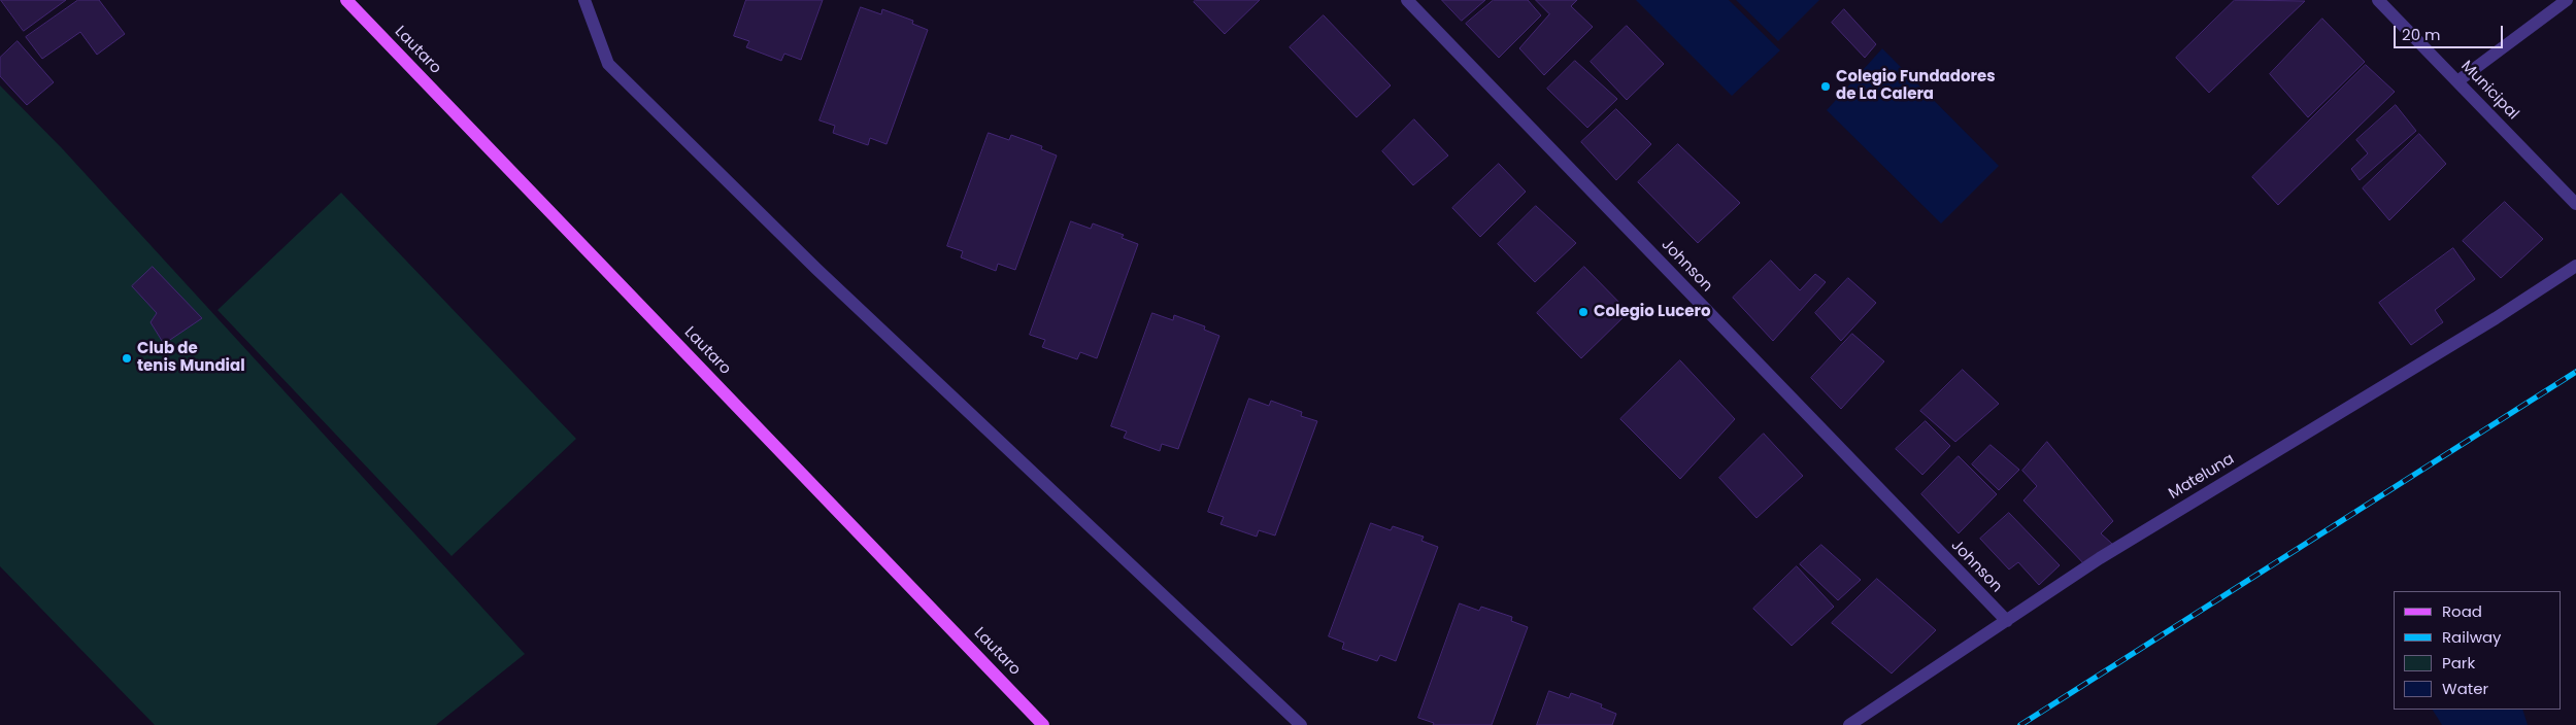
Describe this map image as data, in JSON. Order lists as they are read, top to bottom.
{
  "streets": {
    "main road": ["Lautaro"],
    "street": ["Municipal", "Johnson", "Mateluna"]
  },
  "crossings": [
    ["Johnson", "Mateluna"]
  ],
  "places": ["Colegio Fundadores de La Calera", "Colegio Lucero", "Club de tenis Mundial"],
  "legend": [
    "Road",
    "Railway",
    "Park",
    "Water"
  ],
  "scale_bar": "20 m"
}
